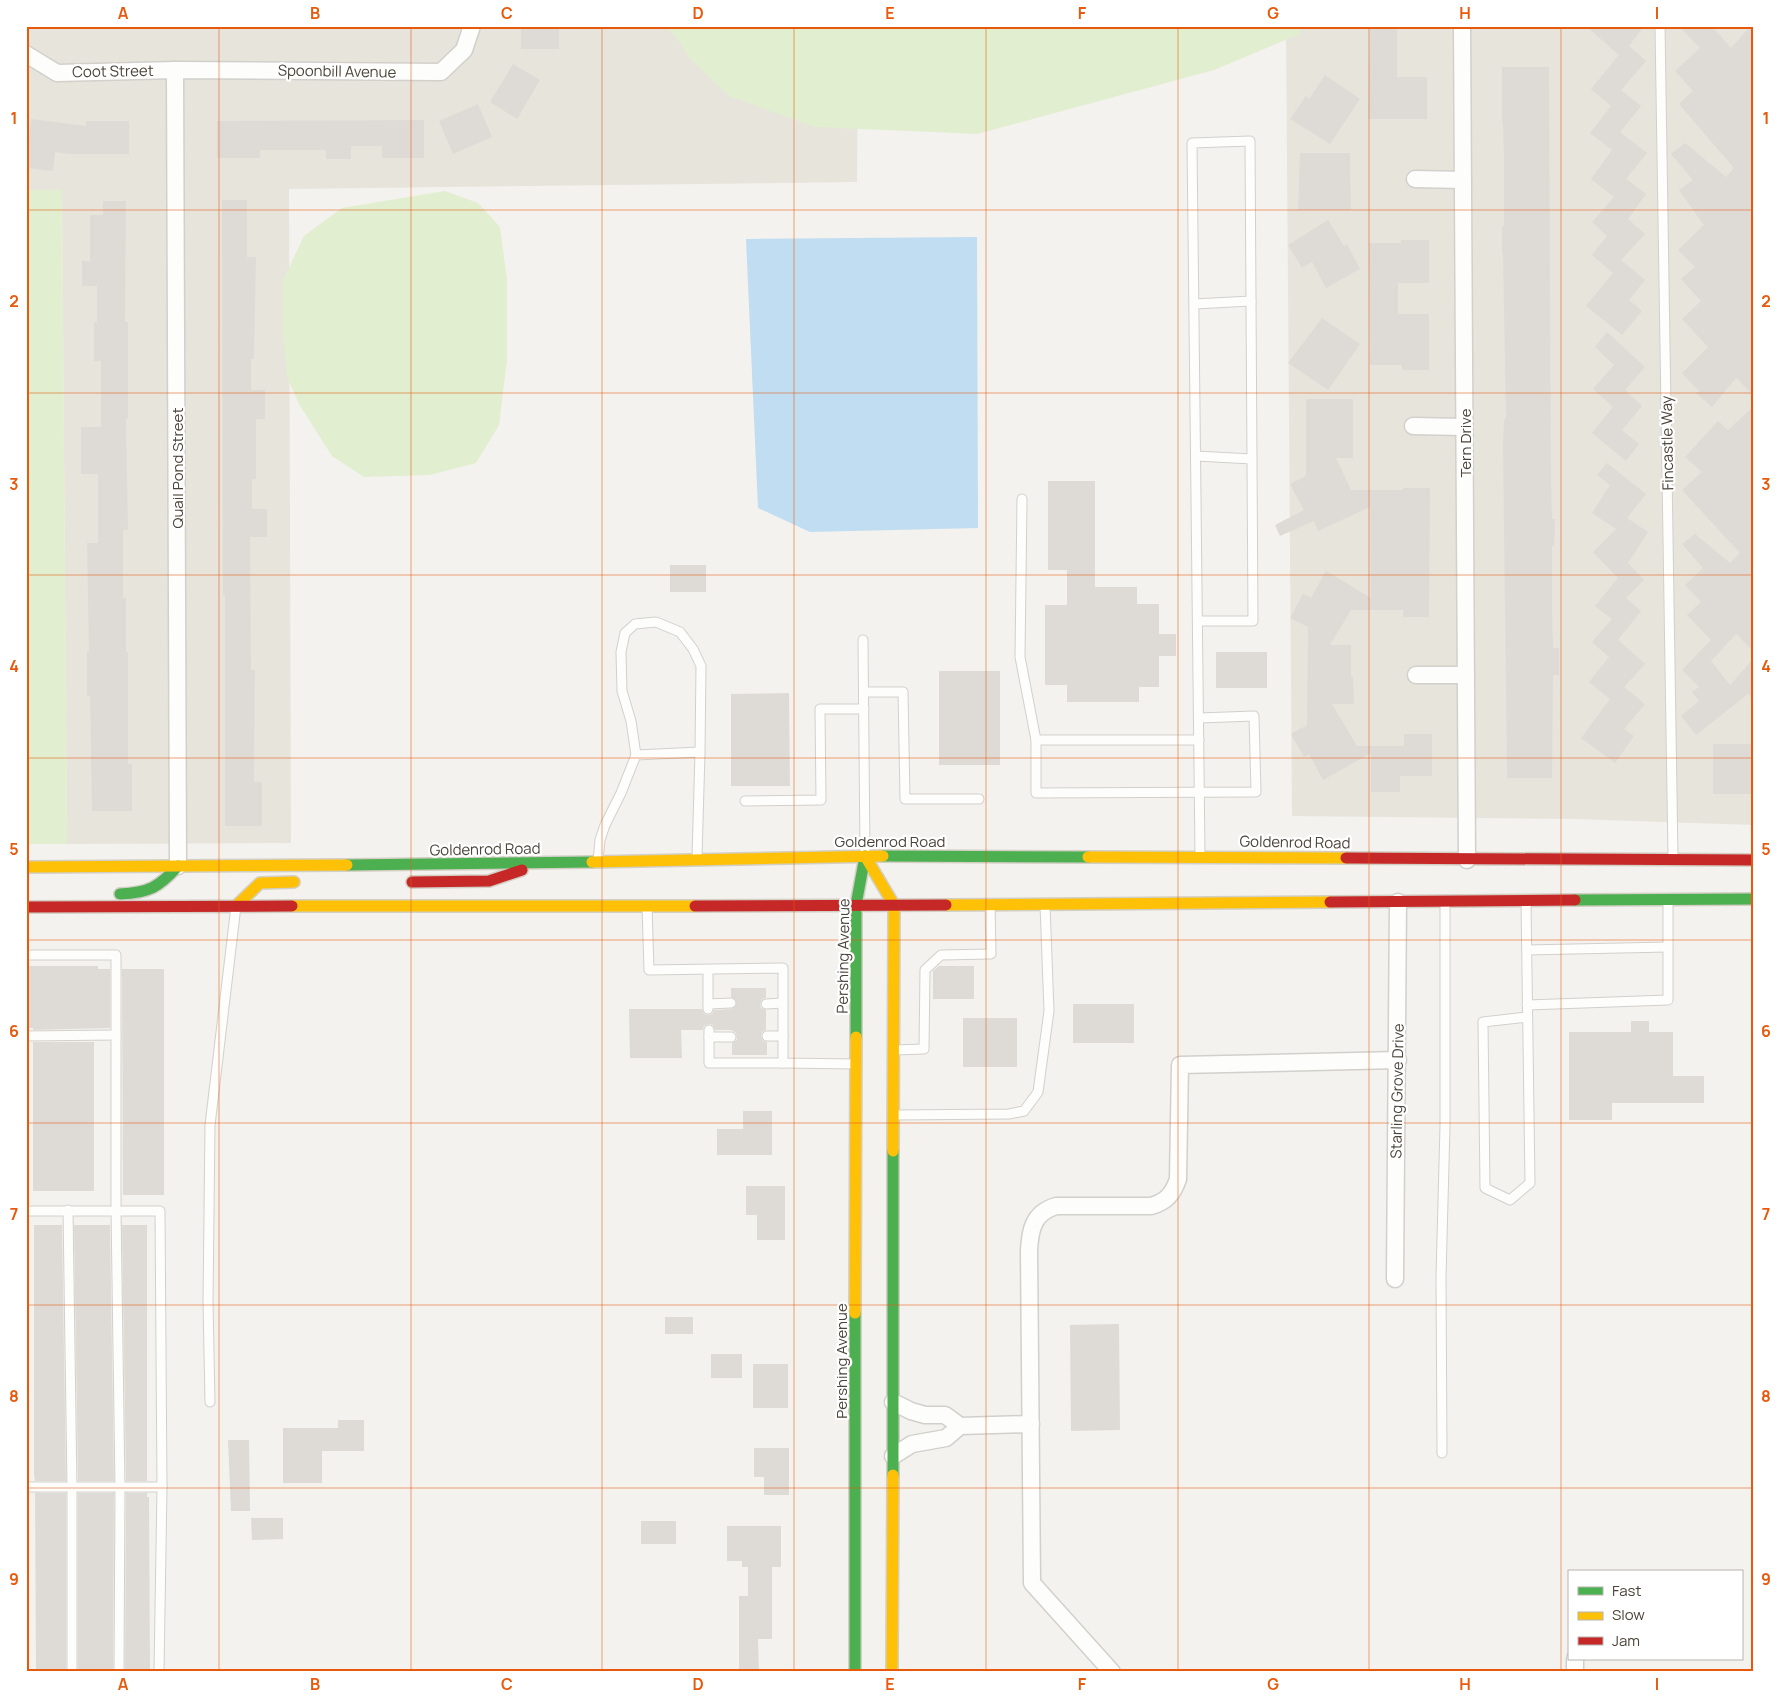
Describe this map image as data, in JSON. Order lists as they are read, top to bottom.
{
  "streets": {
    "main road": ["Goldenrod Road", "Pershing Avenue"],
    "street": [
      "Coot Street",
      "Spoonbill Avenue",
      "Tern Drive",
      "Quail Pond Street",
      "Starling Grove Drive"
    ],
    "lane": ["Fincastle Way"]
  },
  "crossings": [
    ["Coot Street", "Spoonbill Avenue"],
    ["Coot Street", "Quail Pond Street"],
    ["Spoonbill Avenue", "Quail Pond Street"],
    ["Tern Drive", "Goldenrod Road"],
    ["Fincastle Way", "Goldenrod Road"],
    ["Quail Pond Street", "Goldenrod Road"],
    ["Goldenrod Road", "Pershing Avenue"]
  ],
  "legend": ["Fast", "Slow", "Jam"],
  "grid": {
    "columns": [
      "A",
      "B",
      "C",
      "D",
      "E",
      "F",
      "G",
      "H",
      "I"
    ],
    "rows": [
      "1",
      "2",
      "3",
      "4",
      "5",
      "6",
      "7",
      "8",
      "9"
    ]
  }
}
